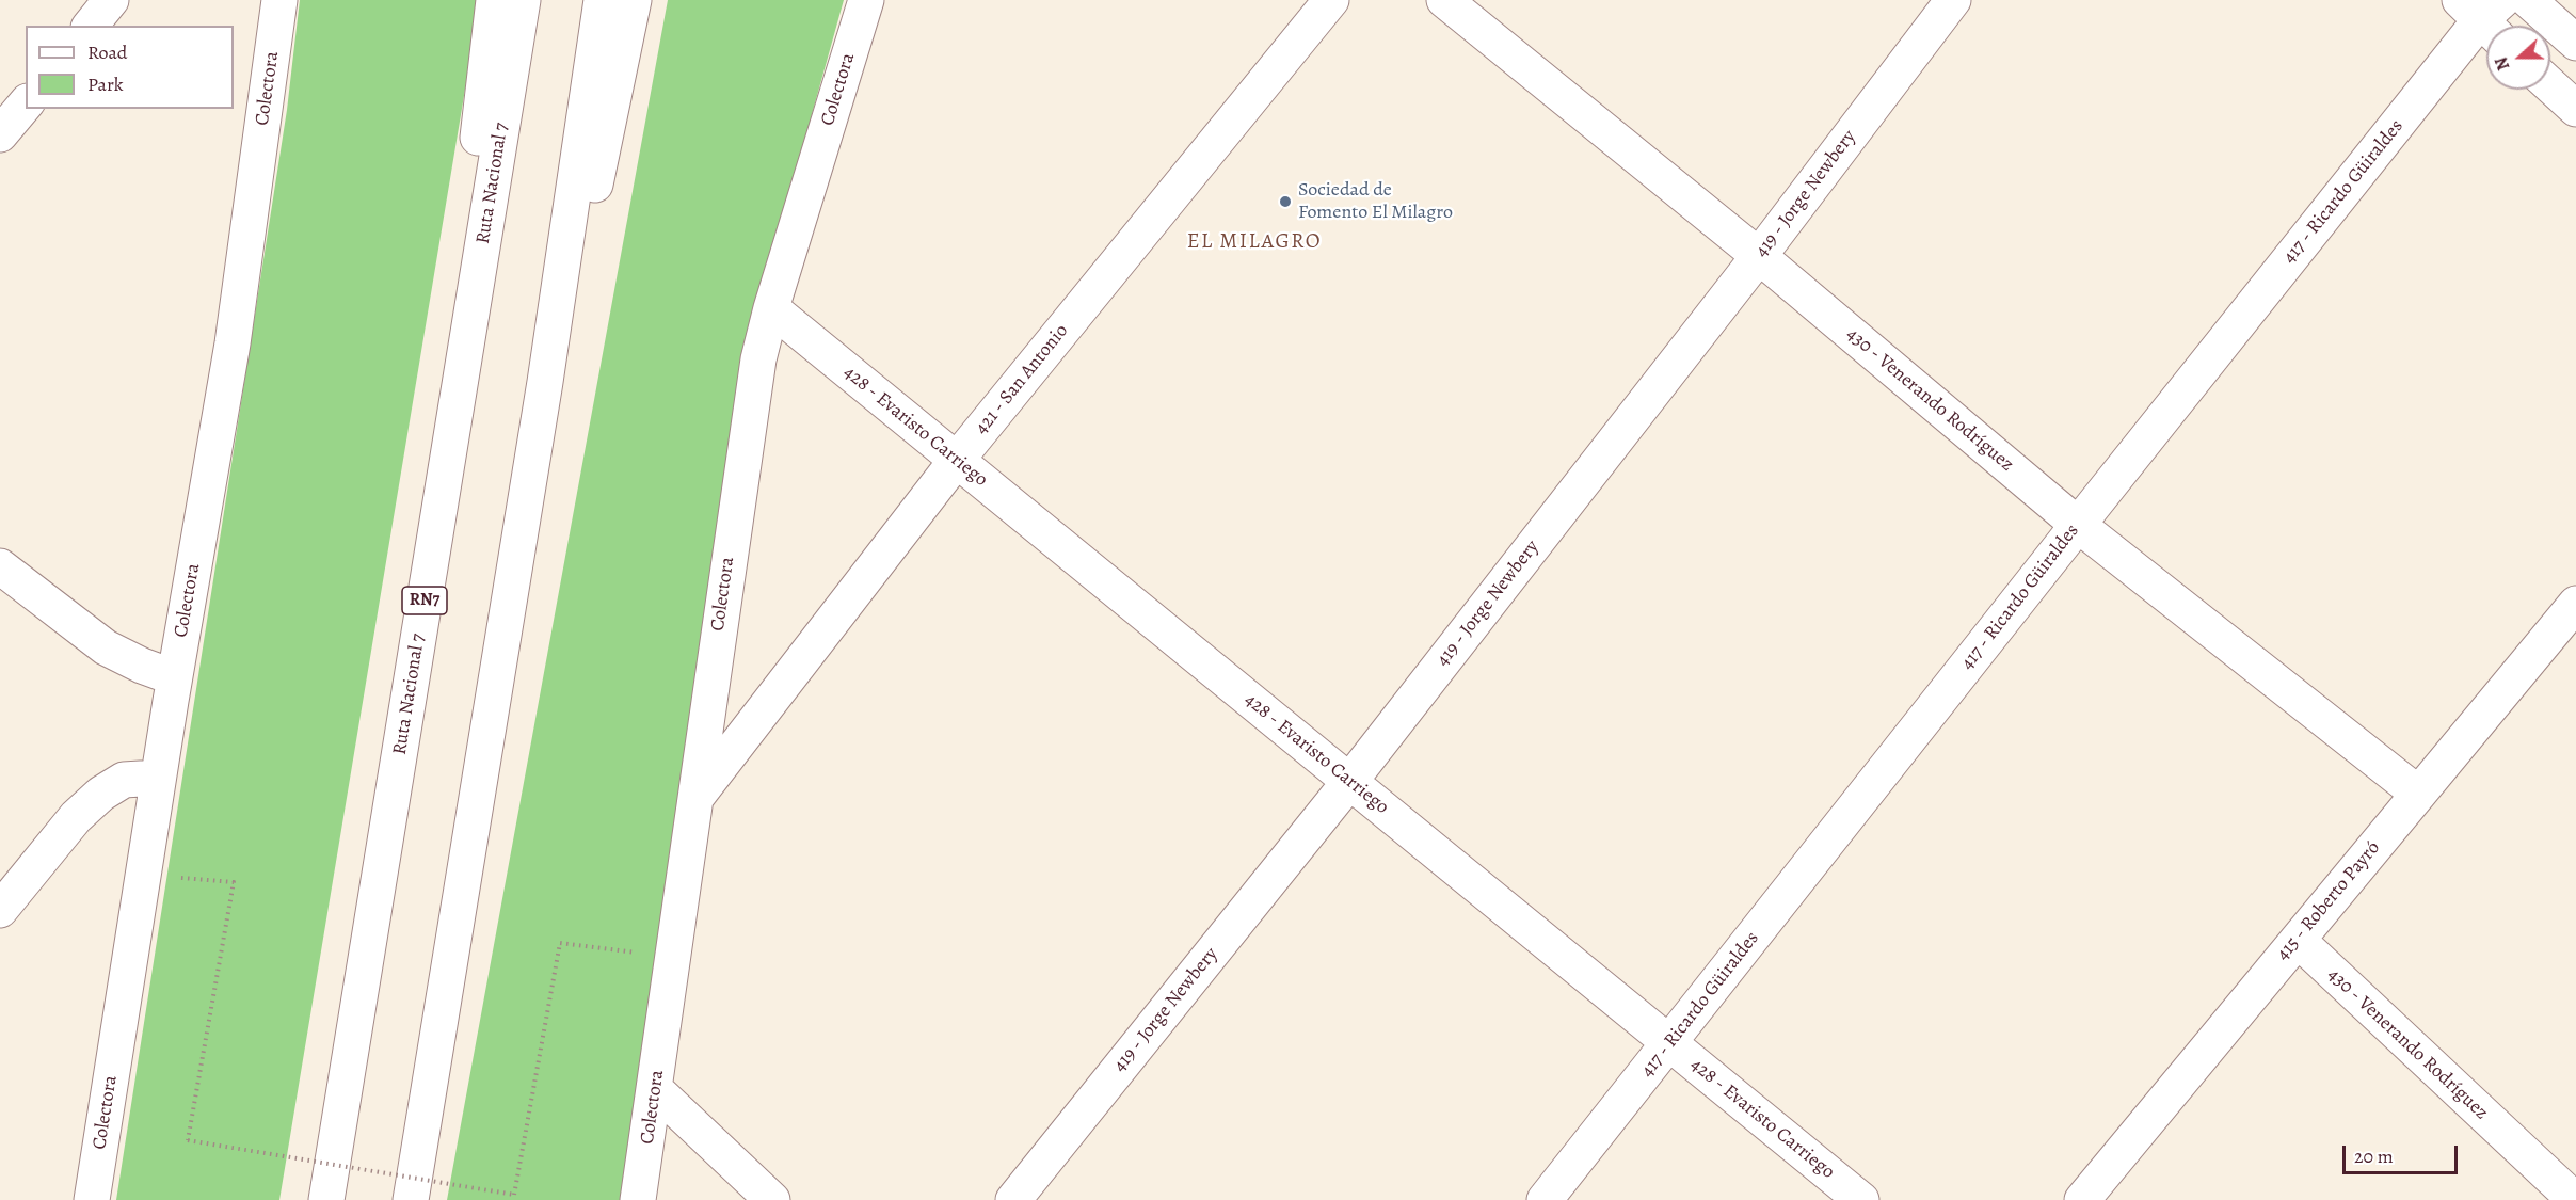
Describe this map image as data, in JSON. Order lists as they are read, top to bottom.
{
  "streets": {
    "main road": [
      "Colectora",
      "Ruta Nacional 7",
      "417 - Ricardo Güiraldes",
      "419 - Jorge Newbery",
      "421 - San Antonio",
      "430 - Venerando Rodríguez",
      "428 - Evaristo Carriego",
      "RN7",
      "415 - Roberto Payró"
    ]
  },
  "crossings": [
    ["Colectora", "421 - San Antonio"],
    ["Colectora", "428 - Evaristo Carriego"],
    ["417 - Ricardo Güiraldes", "430 - Venerando Rodríguez"],
    ["417 - Ricardo Güiraldes", "428 - Evaristo Carriego"],
    ["419 - Jorge Newbery", "430 - Venerando Rodríguez"],
    ["419 - Jorge Newbery", "428 - Evaristo Carriego"],
    ["421 - San Antonio", "428 - Evaristo Carriego"],
    ["430 - Venerando Rodríguez", "415 - Roberto Payró"]
  ],
  "districts": ["EL MILAGRO"],
  "places": ["Sociedad de Fomento El Milagro"],
  "legend": ["Road", "Park"],
  "scale_bar": "20 m",
  "north": "left"
}
